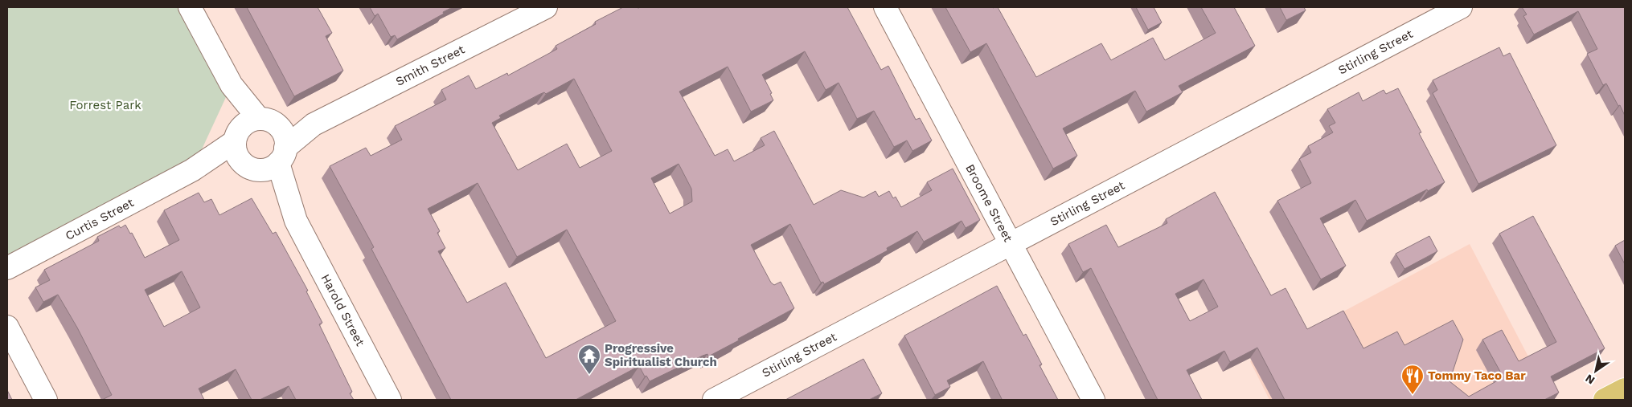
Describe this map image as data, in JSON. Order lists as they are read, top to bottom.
{
  "streets": {
    "street": [
      "Stirling Street",
      "Smith Street",
      "Broome Street",
      "Curtis Street",
      "Harold Street"
    ]
  },
  "crossings": [
    ["Stirling Street", "Broome Street"],
    ["Smith Street", "Curtis Street"],
    ["Smith Street", "Harold Street"],
    ["Curtis Street", "Harold Street"]
  ],
  "parks": ["Forrest Park"],
  "places": {
    "temple": ["Progressive Spiritualist Church"],
    "restaurant": ["Tommy Taco Bar"]
  },
  "north": "bottom left"
}
